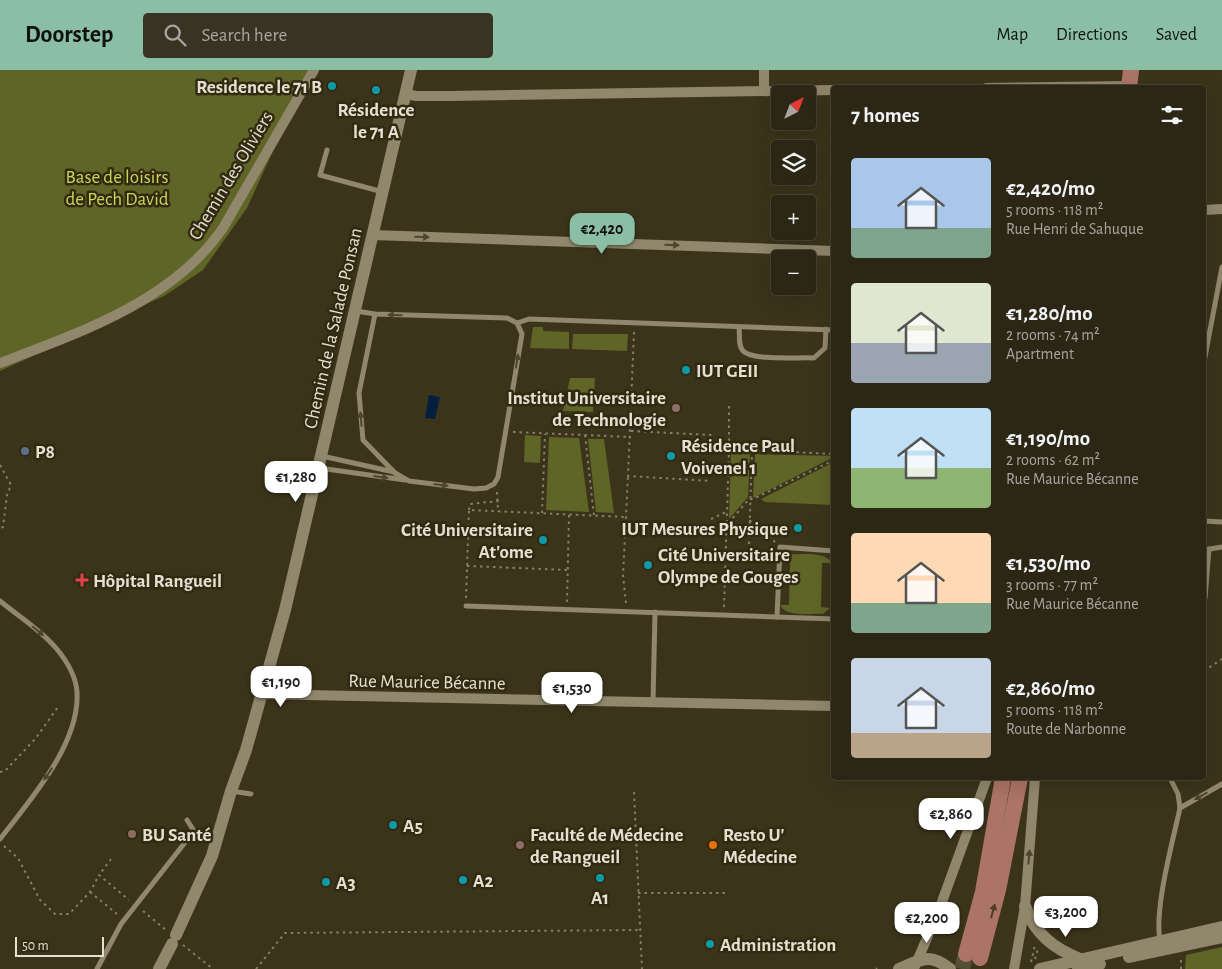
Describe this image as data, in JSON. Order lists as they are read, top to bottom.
{
  "streets": {
    "street": ["Chemin des Oliviers", "Chemin de la Salade Ponsan", "Rue Maurice Bécanne"]
  },
  "crossings": [
    ["Chemin de la Salade Ponsan", "Rue Maurice Bécanne"]
  ],
  "parks": ["Base de loisirs de Pech David"],
  "places": {
    "other": [
      "Residence le 71 B",
      "Résidence le 71 A",
      "IUT GEII",
      "Institut Universitaire de Technologie",
      "P8",
      "Résidence Paul Voivenel 1",
      "IUT Mesures Physique",
      "Cité Universitaire At'ome",
      "Cité Universitaire Olympe de Gouges",
      "A5",
      "BU Santé",
      "Faculté de Médecine de Rangueil",
      "Resto U' Médecine",
      "A1",
      "A2",
      "A3",
      "Administration"
    ],
    "health": ["Hôpital Rangueil"]
  },
  "scale_bar": "50 m",
  "north": "top right",
  "page": {
    "header": "Doorstep",
    "search": "Search here",
    "nav": ["Map", "Directions", "Saved"],
    "map_buttons": ["+", "−"],
    "heading": "7 homes",
    "list": [
      {
        "name": "€2,420/mo",
        "note": "5 rooms · 118 m² · Rue Henri de Sahuque"
      },
      {
        "name": "€1,280/mo",
        "note": "2 rooms · 74 m² · Apartment"
      },
      {
        "name": "€1,190/mo",
        "note": "2 rooms · 62 m² · Rue Maurice Bécanne"
      },
      {
        "name": "€1,530/mo",
        "note": "3 rooms · 77 m² · Rue Maurice Bécanne"
      },
      {
        "name": "€2,860/mo",
        "note": "5 rooms · 118 m² · Route de Narbonne"
      }
    ],
    "price": [
      "€2,420",
      "€1,280",
      "€1,190",
      "€1,530",
      "€2,860",
      "€3,200",
      "€2,200"
    ],
    "scale": "50 m"
  }
}
